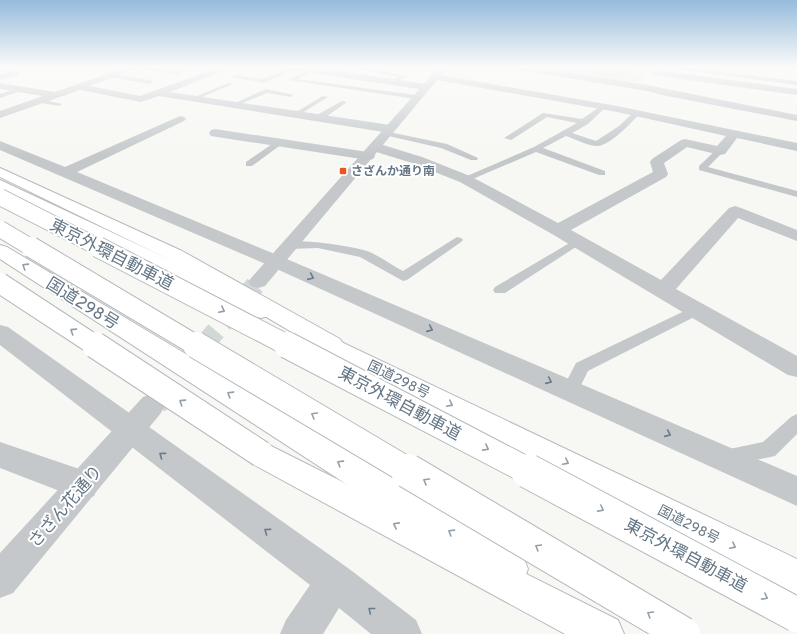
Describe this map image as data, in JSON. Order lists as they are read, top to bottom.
{
  "streets": {
    "highway": ["東京外環自動車道", "国道298号"],
    "street": ["さざん花通り"]
  },
  "places": {
    "transit": ["さざんか通り南"]
  }
}
